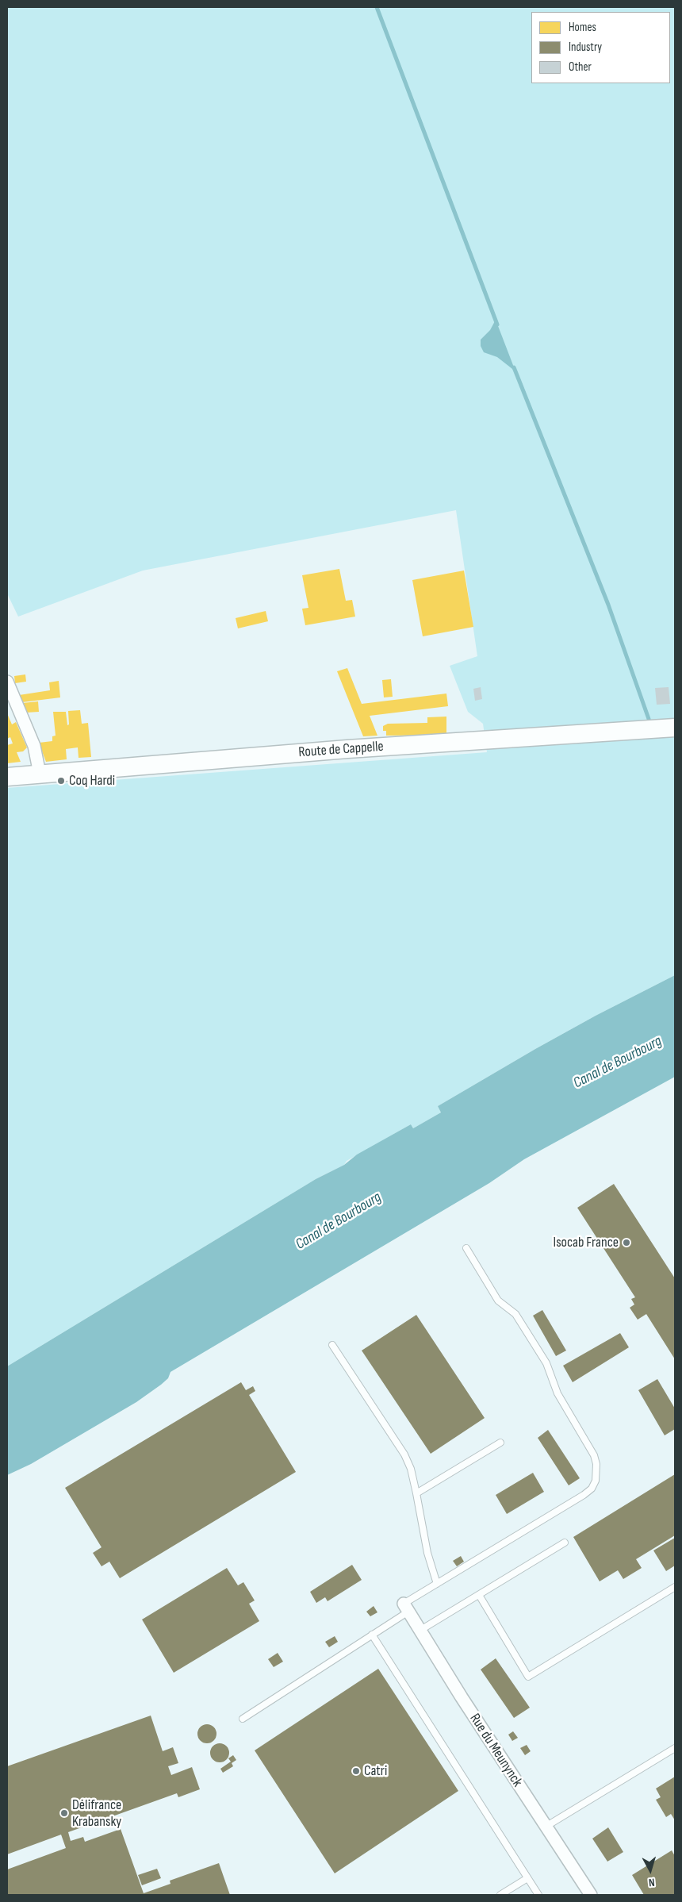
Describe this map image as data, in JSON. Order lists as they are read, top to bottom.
{
  "streets": {
    "main road": ["Route de Cappelle"],
    "street": ["Rue du Meunynck"]
  },
  "water": ["Canal de Bourbourg"],
  "places": [
    "Coq Hardi",
    "Isocab France",
    "Catri",
    "Délifrance Krabansky"
  ],
  "legend": ["Homes", "Industry", "Other"],
  "north": "bottom"
}
